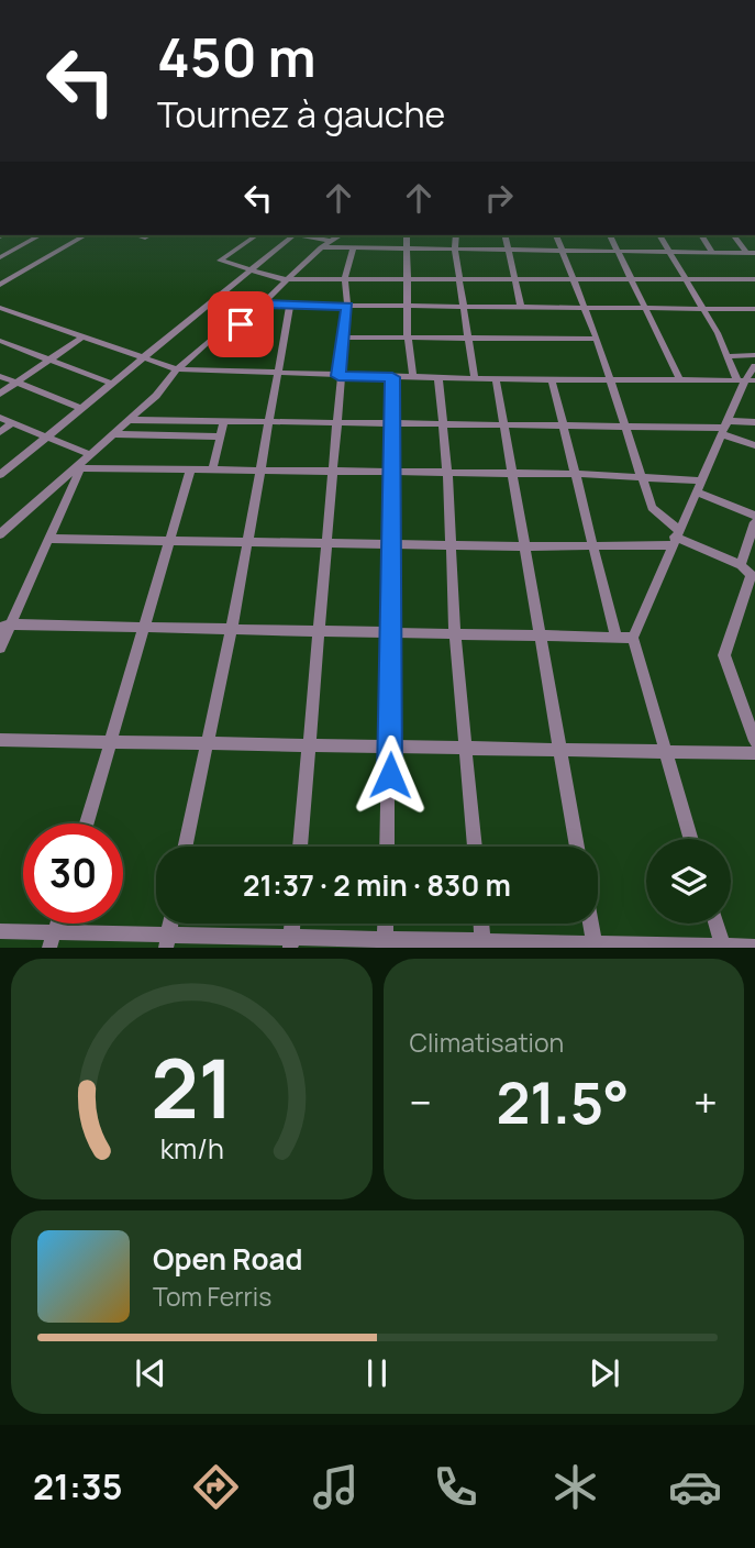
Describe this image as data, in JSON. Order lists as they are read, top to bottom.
{
  "page": {
    "turn": ["450 m", "Tournez à gauche"],
    "limit": "30",
    "trip": "21:37 · 2 min · 830 m",
    "tile": "Climatisation",
    "heat": ["−", "21.5°", "+"],
    "song": ["Open Road", "Tom Ferris"],
    "tabs": "21:35",
    "gauge": ["21", "km/h"]
  }
}
